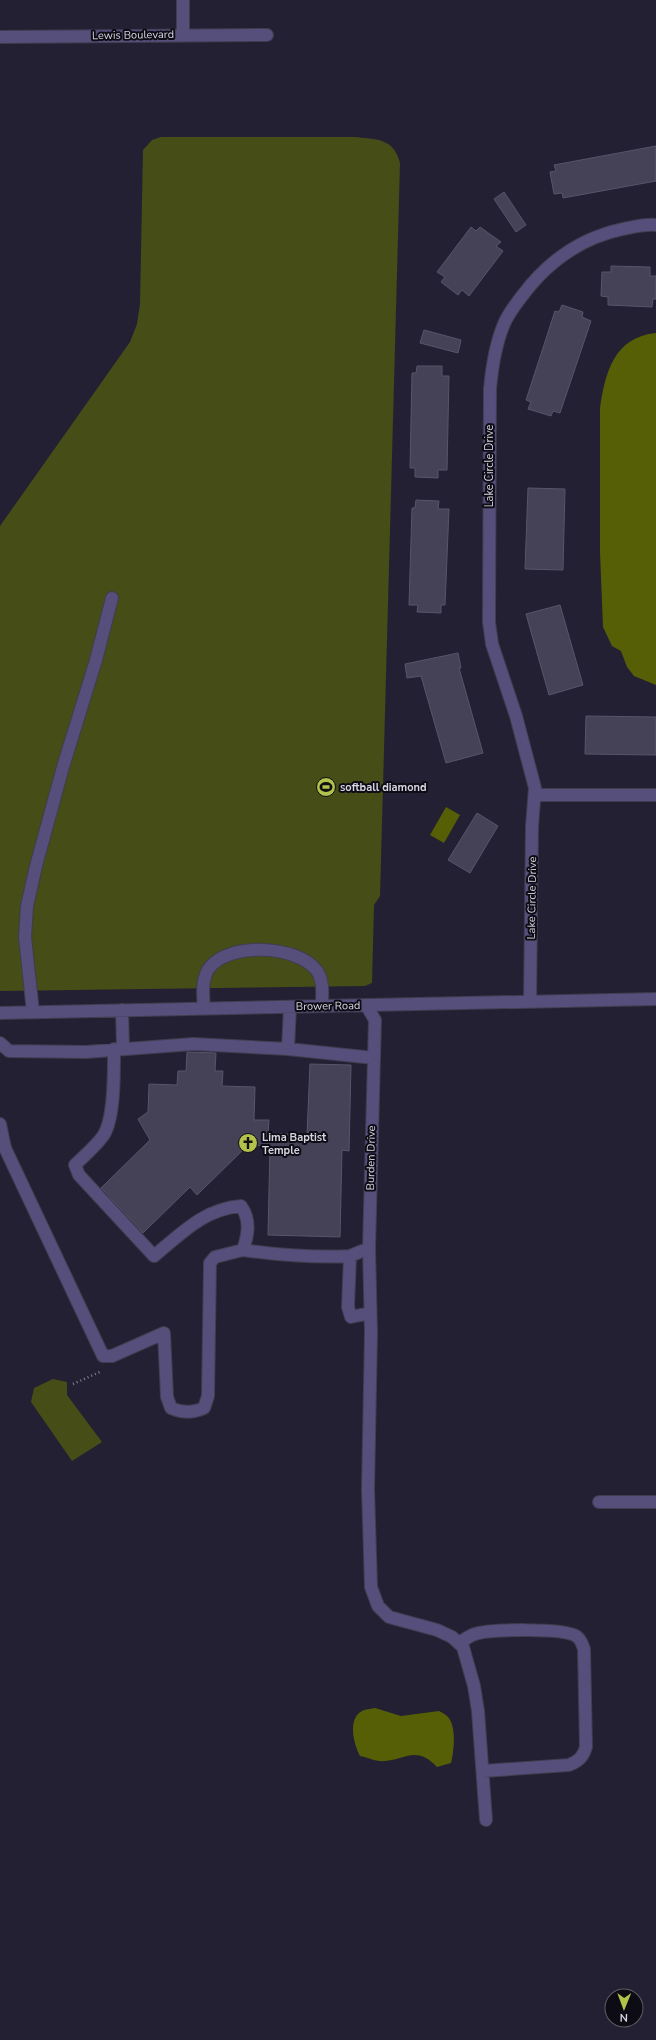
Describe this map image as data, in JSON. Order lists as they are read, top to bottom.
{
  "streets": {
    "street": [
      "Lewis Boulevard",
      "Lake Circle Drive",
      "Brower Road",
      "Burden Drive"
    ]
  },
  "crossings": [
    ["Lake Circle Drive", "Brower Road"],
    ["Brower Road", "Burden Drive"]
  ],
  "places": {
    "sports": ["softball diamond"],
    "church": ["Lima Baptist Temple"]
  },
  "north": "bottom"
}
